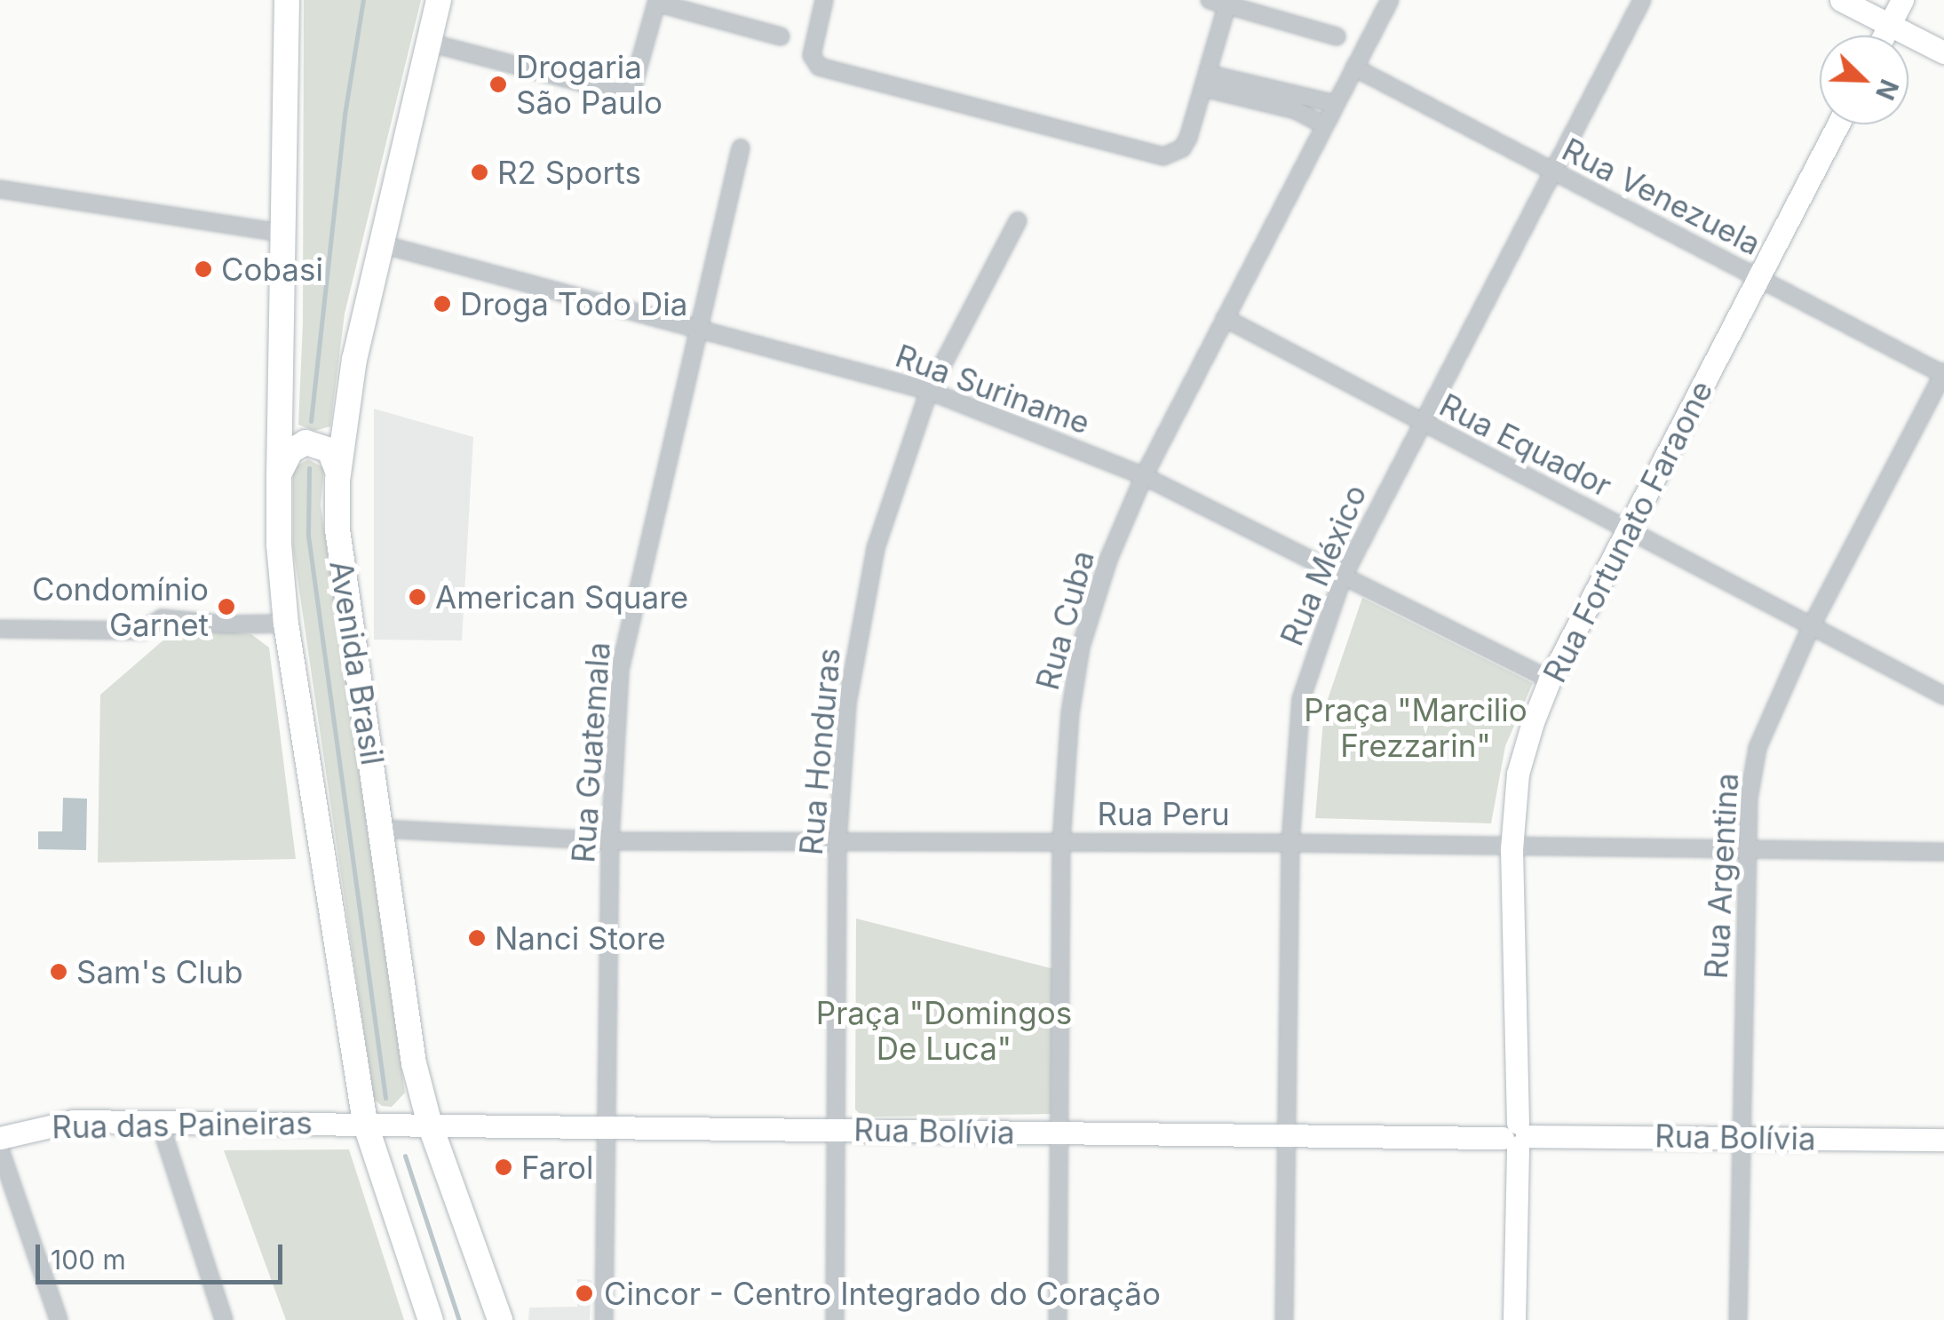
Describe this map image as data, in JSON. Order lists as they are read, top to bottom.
{
  "streets": {
    "main road": [
      "Rua Fortunato Faraone",
      "Avenida Brasil",
      "Rua das Paineiras",
      "Rua Bolívia"
    ],
    "street": [
      "Rua Venezuela",
      "Rua Suriname",
      "Rua Equador",
      "Rua México",
      "Rua Cuba",
      "Rua Honduras",
      "Rua Guatemala",
      "Rua Peru",
      "Rua Argentina"
    ]
  },
  "crossings": [
    ["Rua Venezuela", "Rua Fortunato Faraone"],
    ["Rua Venezuela", "Rua México"],
    ["Rua Venezuela", "Rua Cuba"],
    ["Rua Venezuela", "Rua Argentina"],
    ["Rua Suriname", "Rua Fortunato Faraone"],
    ["Rua Suriname", "Rua México"],
    ["Rua Suriname", "Rua Cuba"],
    ["Rua Suriname", "Avenida Brasil"],
    ["Rua Suriname", "Rua Honduras"],
    ["Rua Suriname", "Rua Guatemala"],
    ["Rua Equador", "Rua Fortunato Faraone"],
    ["Rua Equador", "Rua México"],
    ["Rua Equador", "Rua Cuba"],
    ["Rua Equador", "Rua Argentina"],
    ["Rua Fortunato Faraone", "Rua Peru"],
    ["Rua Fortunato Faraone", "Rua Bolívia"],
    ["Rua México", "Rua Peru"],
    ["Rua México", "Rua Bolívia"],
    ["Rua Cuba", "Rua Peru"],
    ["Rua Cuba", "Rua Bolívia"],
    ["Avenida Brasil", "Rua Peru"],
    ["Avenida Brasil", "Rua das Paineiras"],
    ["Avenida Brasil", "Rua Bolívia"],
    ["Rua Honduras", "Rua Peru"],
    ["Rua Honduras", "Rua Bolívia"],
    ["Rua Guatemala", "Rua Peru"],
    ["Rua Guatemala", "Rua Bolívia"],
    ["Rua Peru", "Rua Argentina"],
    ["Rua Argentina", "Rua Bolívia"],
    ["Rua das Paineiras", "Rua Bolívia"]
  ],
  "parks": ["Praça \"Marcilio Frezzarin\"", "Praça \"Domingos De Luca\""],
  "places": [
    "Drogaria São Paulo",
    "R2 Sports",
    "Cobasi",
    "Droga Todo Dia",
    "American Square",
    "Condomínio Garnet",
    "Nanci Store",
    "Sam's Club",
    "Farol",
    "Cincor - Centro Integrado do Coração"
  ],
  "scale_bar": "100 m",
  "north": "bottom right"
}
